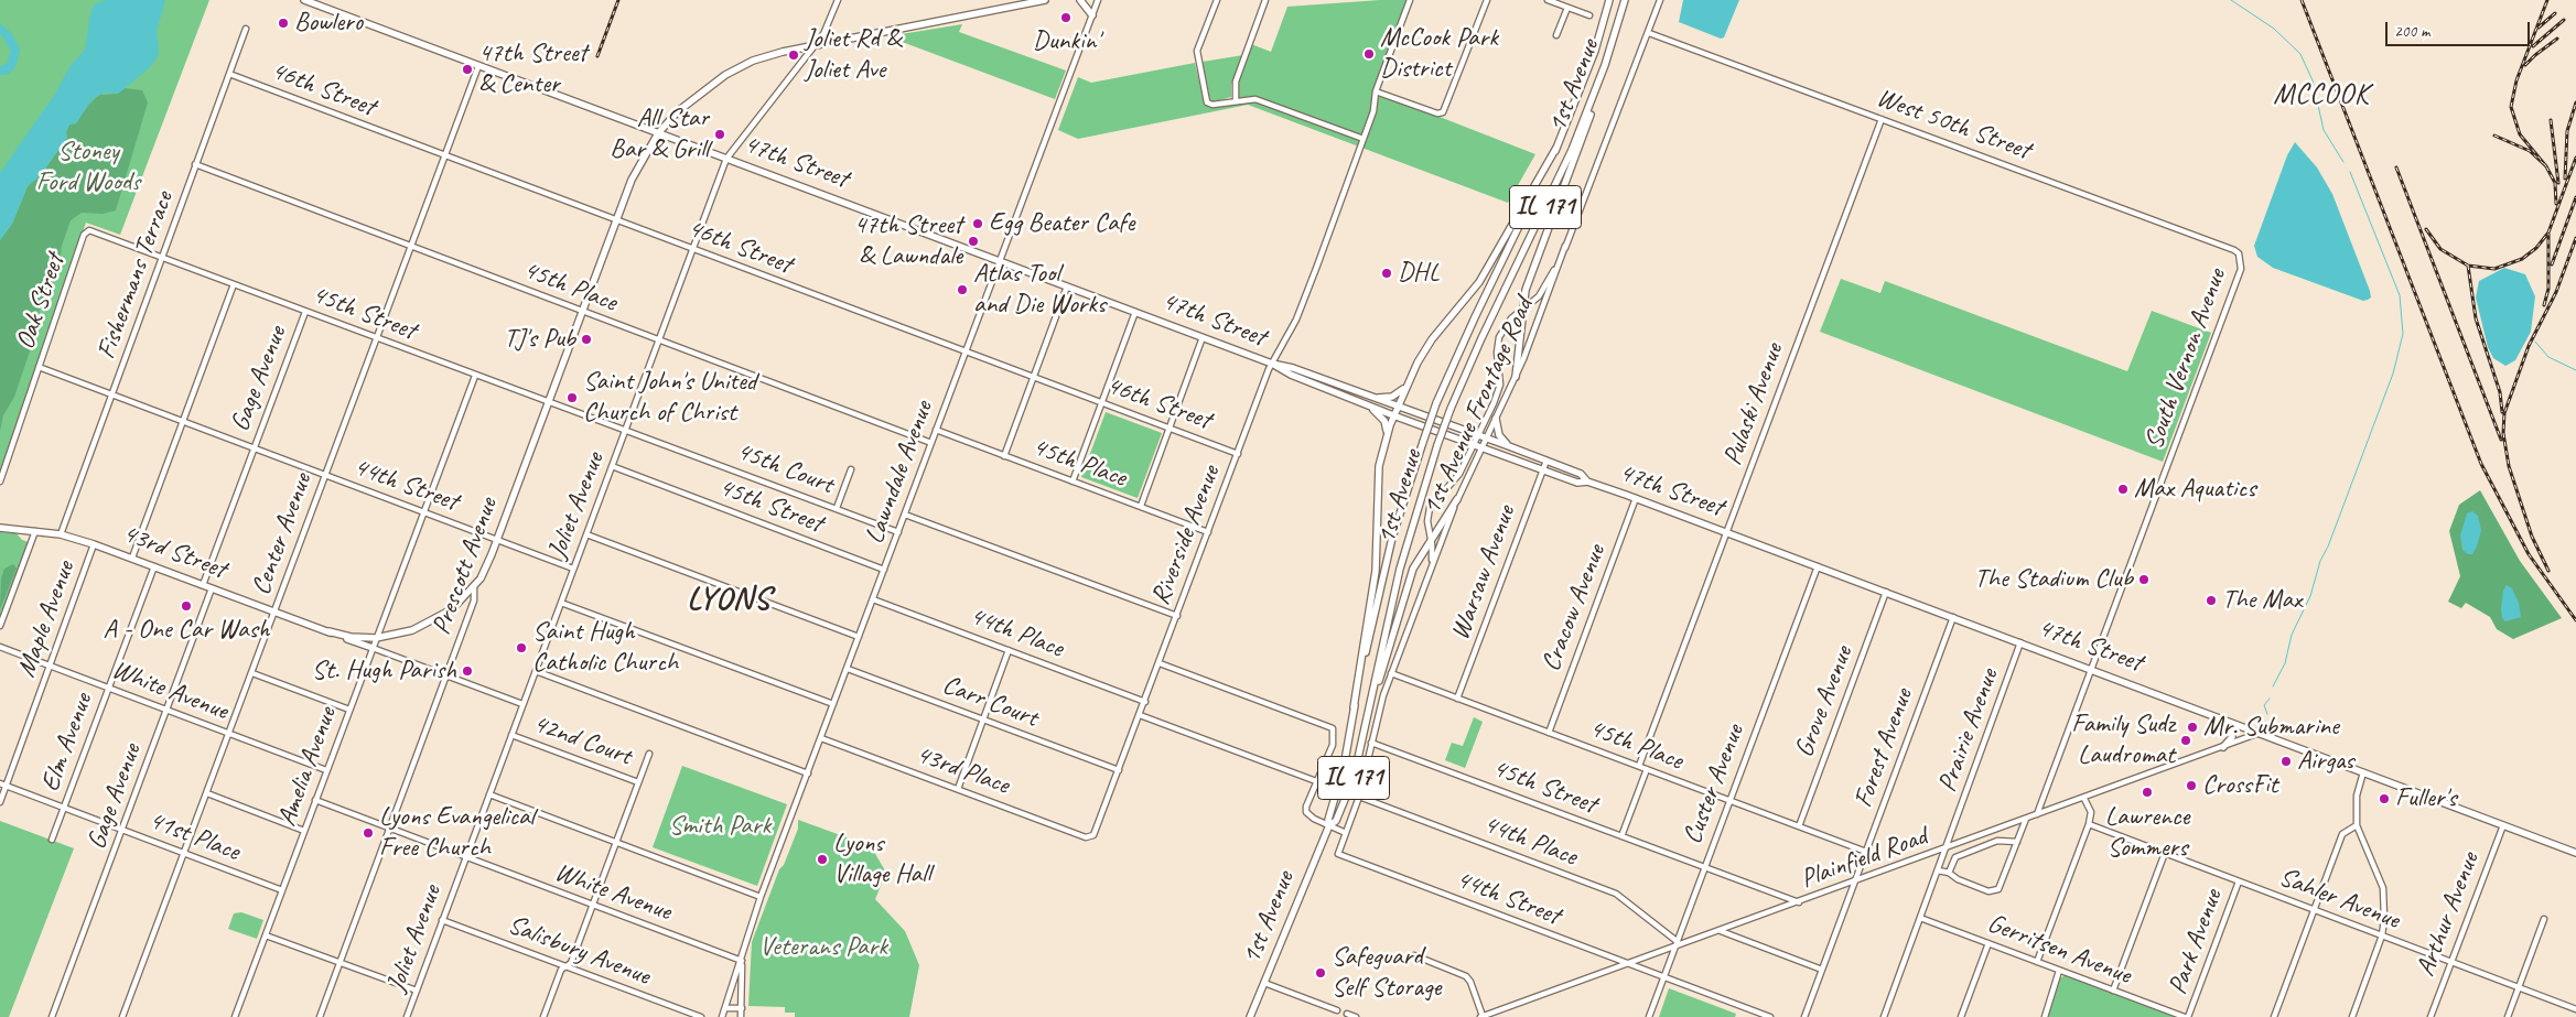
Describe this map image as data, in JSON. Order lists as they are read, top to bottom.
{
  "streets": {
    "main road": [
      "1st Avenue",
      "47th Street",
      "IL 171",
      "43rd Street",
      "Prescott Avenue"
    ],
    "street": [
      "46th Street",
      "West 50th Street",
      "Fishermans Terrace",
      "45th Place",
      "Oak Street",
      "45th Street",
      "South Vernon Avenue",
      "Gage Avenue",
      "Pulaski Avenue",
      "1st Avenue Frontage Road",
      "45th Court",
      "Lawndale Avenue",
      "44th Street",
      "Joliet Avenue",
      "Center Avenue",
      "Riverside Avenue",
      "Warsaw Avenue",
      "Cracow Avenue",
      "Maple Avenue",
      "44th Place",
      "White Avenue",
      "Carr Court",
      "Grove Avenue",
      "Prairie Avenue",
      "42nd Court",
      "Elm Avenue",
      "Forest Avenue",
      "Amelia Avenue",
      "43rd Place",
      "Custer Avenue",
      "41st Place",
      "Plainfield Road",
      "Sahler Avenue",
      "Arthur Avenue",
      "Park Avenue",
      "Gerritsen Avenue",
      "Salisbury Avenue"
    ]
  },
  "crossings": [
    ["46th Street", "Fishermans Terrace"],
    ["46th Street", "Lawndale Avenue"],
    ["46th Street", "Joliet Avenue"],
    ["46th Street", "Center Avenue"],
    ["46th Street", "Riverside Avenue"],
    ["46th Street", "Prescott Avenue"],
    ["West 50th Street", "South Vernon Avenue"],
    ["West 50th Street", "Pulaski Avenue"],
    ["West 50th Street", "1st Avenue Frontage Road"],
    ["47th Street", "South Vernon Avenue"],
    ["47th Street", "Pulaski Avenue"],
    ["47th Street", "1st Avenue Frontage Road"],
    ["47th Street", "Lawndale Avenue"],
    ["47th Street", "Joliet Avenue"],
    ["47th Street", "Center Avenue"],
    ["47th Street", "Riverside Avenue"],
    ["47th Street", "Prescott Avenue"],
    ["47th Street", "Warsaw Avenue"],
    ["47th Street", "Cracow Avenue"],
    ["47th Street", "Grove Avenue"],
    ["47th Street", "Prairie Avenue"],
    ["47th Street", "Forest Avenue"],
    ["47th Street", "Custer Avenue"],
    ["47th Street", "Plainfield Road"],
    ["47th Street", "Arthur Avenue"],
    ["Fishermans Terrace", "45th Place"],
    ["Fishermans Terrace", "45th Street"],
    ["Fishermans Terrace", "44th Street"],
    ["Fishermans Terrace", "43rd Street"],
    ["45th Place", "Pulaski Avenue"],
    ["45th Place", "1st Avenue Frontage Road"],
    ["45th Place", "Lawndale Avenue"],
    ["45th Place", "Joliet Avenue"],
    ["45th Place", "Center Avenue"],
    ["45th Place", "Riverside Avenue"],
    ["45th Place", "Prescott Avenue"],
    ["45th Place", "Warsaw Avenue"],
    ["45th Place", "Cracow Avenue"],
    ["45th Place", "Grove Avenue"],
    ["45th Place", "Forest Avenue"],
    ["45th Place", "Custer Avenue"],
    ["Oak Street", "45th Street"],
    ["Oak Street", "44th Street"],
    ["45th Street", "Gage Avenue"],
    ["45th Street", "1st Avenue Frontage Road"],
    ["45th Street", "45th Court"],
    ["45th Street", "Lawndale Avenue"],
    ["45th Street", "Joliet Avenue"],
    ["45th Street", "Center Avenue"],
    ["45th Street", "Prescott Avenue"],
    ["45th Street", "Amelia Avenue"],
    ["45th Street", "Custer Avenue"],
    ["South Vernon Avenue", "Plainfield Road"],
    ["Gage Avenue", "44th Street"],
    ["Gage Avenue", "43rd Street"],
    ["Gage Avenue", "White Avenue"],
    ["Gage Avenue", "41st Place"],
    ["1st Avenue Frontage Road", "44th Street"],
    ["1st Avenue Frontage Road", "44th Place"],
    ["45th Court", "Lawndale Avenue"],
    ["45th Court", "Joliet Avenue"],
    ["Lawndale Avenue", "44th Place"],
    ["Lawndale Avenue", "White Avenue"],
    ["Lawndale Avenue", "Carr Court"],
    ["Lawndale Avenue", "43rd Place"],
    ["44th Street", "Joliet Avenue"],
    ["44th Street", "Center Avenue"],
    ["44th Street", "Prescott Avenue"],
    ["44th Street", "Amelia Avenue"],
    ["44th Street", "Custer Avenue"],
    ["44th Street", "Plainfield Road"],
    ["Joliet Avenue", "Prescott Avenue"],
    ["Joliet Avenue", "White Avenue"],
    ["Joliet Avenue", "42nd Court"],
    ["Joliet Avenue", "Salisbury Avenue"],
    ["Center Avenue", "43rd Street"],
    ["Center Avenue", "White Avenue"],
    ["Center Avenue", "41st Place"],
    ["Riverside Avenue", "44th Place"],
    ["Riverside Avenue", "Carr Court"],
    ["Riverside Avenue", "43rd Place"],
    ["43rd Street", "Maple Avenue"],
    ["43rd Street", "Elm Avenue"],
    ["Prescott Avenue", "White Avenue"],
    ["Maple Avenue", "White Avenue"],
    ["Maple Avenue", "41st Place"],
    ["44th Place", "Custer Avenue"],
    ["44th Place", "Plainfield Road"],
    ["White Avenue", "Elm Avenue"],
    ["White Avenue", "Amelia Avenue"],
    ["Prairie Avenue", "Plainfield Road"],
    ["Prairie Avenue", "Gerritsen Avenue"],
    ["Elm Avenue", "41st Place"],
    ["Forest Avenue", "Plainfield Road"],
    ["Amelia Avenue", "41st Place"],
    ["Custer Avenue", "Plainfield Road"],
    ["Sahler Avenue", "Arthur Avenue"],
    ["Sahler Avenue", "Park Avenue"],
    ["Park Avenue", "Gerritsen Avenue"]
  ],
  "districts": ["MCCOOK", "LYONS"],
  "parks": ["Stoney Ford Woods", "Smith Park", "Veterans Park"],
  "places": [
    "Dunkin'",
    "Bowlero",
    "McCook Park District",
    "Joliet Rd & Joliet Ave",
    "47th Street & Center",
    "All Star Bar & Grill",
    "Egg Beater Cafe",
    "47th Street & Lawndale",
    "DHL",
    "Atlas Tool and Die Works",
    "TJ's Pub",
    "Saint John's United Church of Christ",
    "Max Aquatics",
    "The Stadium Club",
    "The Max",
    "A - One Car Wash",
    "Saint Hugh Catholic Church",
    "St. Hugh Parish",
    "Mr. Submarine",
    "Family Sudz Laudromat",
    "Airgas",
    "CrossFit",
    "Lawrence Sommers",
    "Fuller's",
    "Lyons Evangelical Free Church",
    "Lyons Village Hall",
    "Safeguard Self Storage"
  ],
  "scale_bar": "200 m"
}
